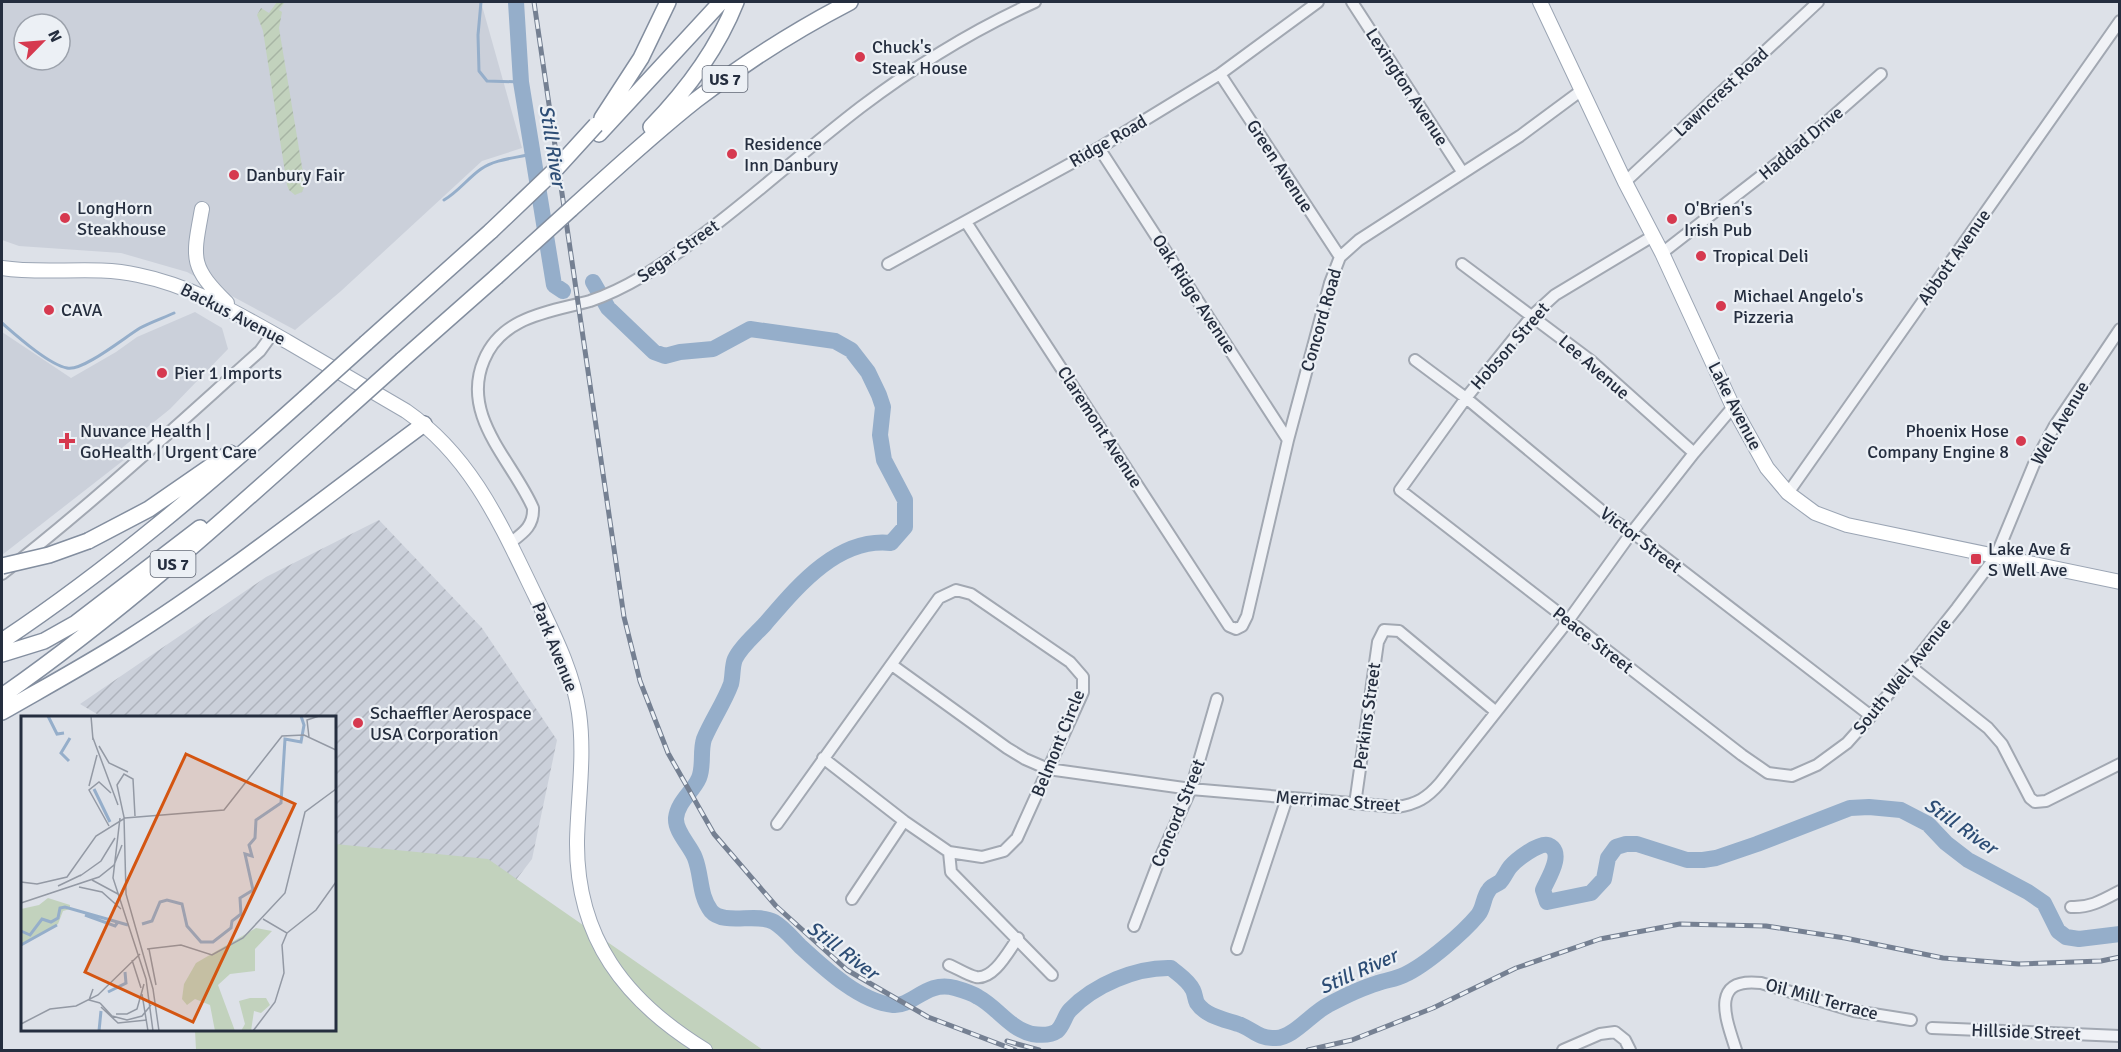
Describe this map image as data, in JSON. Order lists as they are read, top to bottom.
{
  "streets": {
    "highway": ["US 7"],
    "main road": ["Backus Avenue", "Lake Avenue", "Park Avenue"],
    "street": [
      "Lexington Avenue",
      "Lawncrest Road",
      "Ridge Road",
      "Haddad Drive",
      "Green Avenue",
      "Segar Street",
      "Abbott Avenue",
      "Oak Ridge Avenue",
      "Concord Road",
      "Hobson Street",
      "Lee Avenue",
      "Well Avenue",
      "Claremont Avenue",
      "Victor Street",
      "Peace Street",
      "South Well Avenue",
      "Perkins Street",
      "Belmont Circle",
      "Merrimac Street",
      "Concord Street",
      "Oil Mill Terrace",
      "Hillside Street"
    ]
  },
  "crossings": [
    ["Lexington Avenue", "Concord Road"],
    ["Lawncrest Road", "Lake Avenue"],
    ["Ridge Road", "Green Avenue"],
    ["Ridge Road", "Oak Ridge Avenue"],
    ["Ridge Road", "Claremont Avenue"],
    ["Haddad Drive", "Lake Avenue"],
    ["Green Avenue", "Concord Road"],
    ["Segar Street", "Park Avenue"],
    ["Abbott Avenue", "Lake Avenue"],
    ["Oak Ridge Avenue", "Concord Road"],
    ["Backus Avenue", "Park Avenue"],
    ["Concord Road", "Lake Avenue"],
    ["Concord Road", "Claremont Avenue"],
    ["Hobson Street", "Lee Avenue"],
    ["Hobson Street", "Lake Avenue"],
    ["Hobson Street", "Victor Street"],
    ["Hobson Street", "Peace Street"],
    ["Lee Avenue", "Merrimac Street"],
    ["Lake Avenue", "Well Avenue"],
    ["Lake Avenue", "South Well Avenue"],
    ["Lake Avenue", "Merrimac Street"],
    ["Well Avenue", "South Well Avenue"],
    ["Victor Street", "South Well Avenue"],
    ["Victor Street", "Merrimac Street"],
    ["Peace Street", "South Well Avenue"],
    ["Peace Street", "Merrimac Street"],
    ["Perkins Street", "Merrimac Street"],
    ["Belmont Circle", "Merrimac Street"],
    ["Merrimac Street", "Concord Street"]
  ],
  "water": ["Still River"],
  "places": {
    "other": [
      "Chuck's Steak House",
      "Residence Inn Danbury",
      "Danbury Fair",
      "LongHorn Steakhouse",
      "O'Brien's Irish Pub",
      "Tropical Deli",
      "Michael Angelo's Pizzeria",
      "CAVA",
      "Pier 1 Imports",
      "Phoenix Hose Company Engine 8",
      "Schaeffler Aerospace USA Corporation"
    ],
    "health": ["Nuvance Health | GoHealth | Urgent Care"],
    "transit": ["Lake Ave & S Well Ave"]
  },
  "north": "top right"
}
